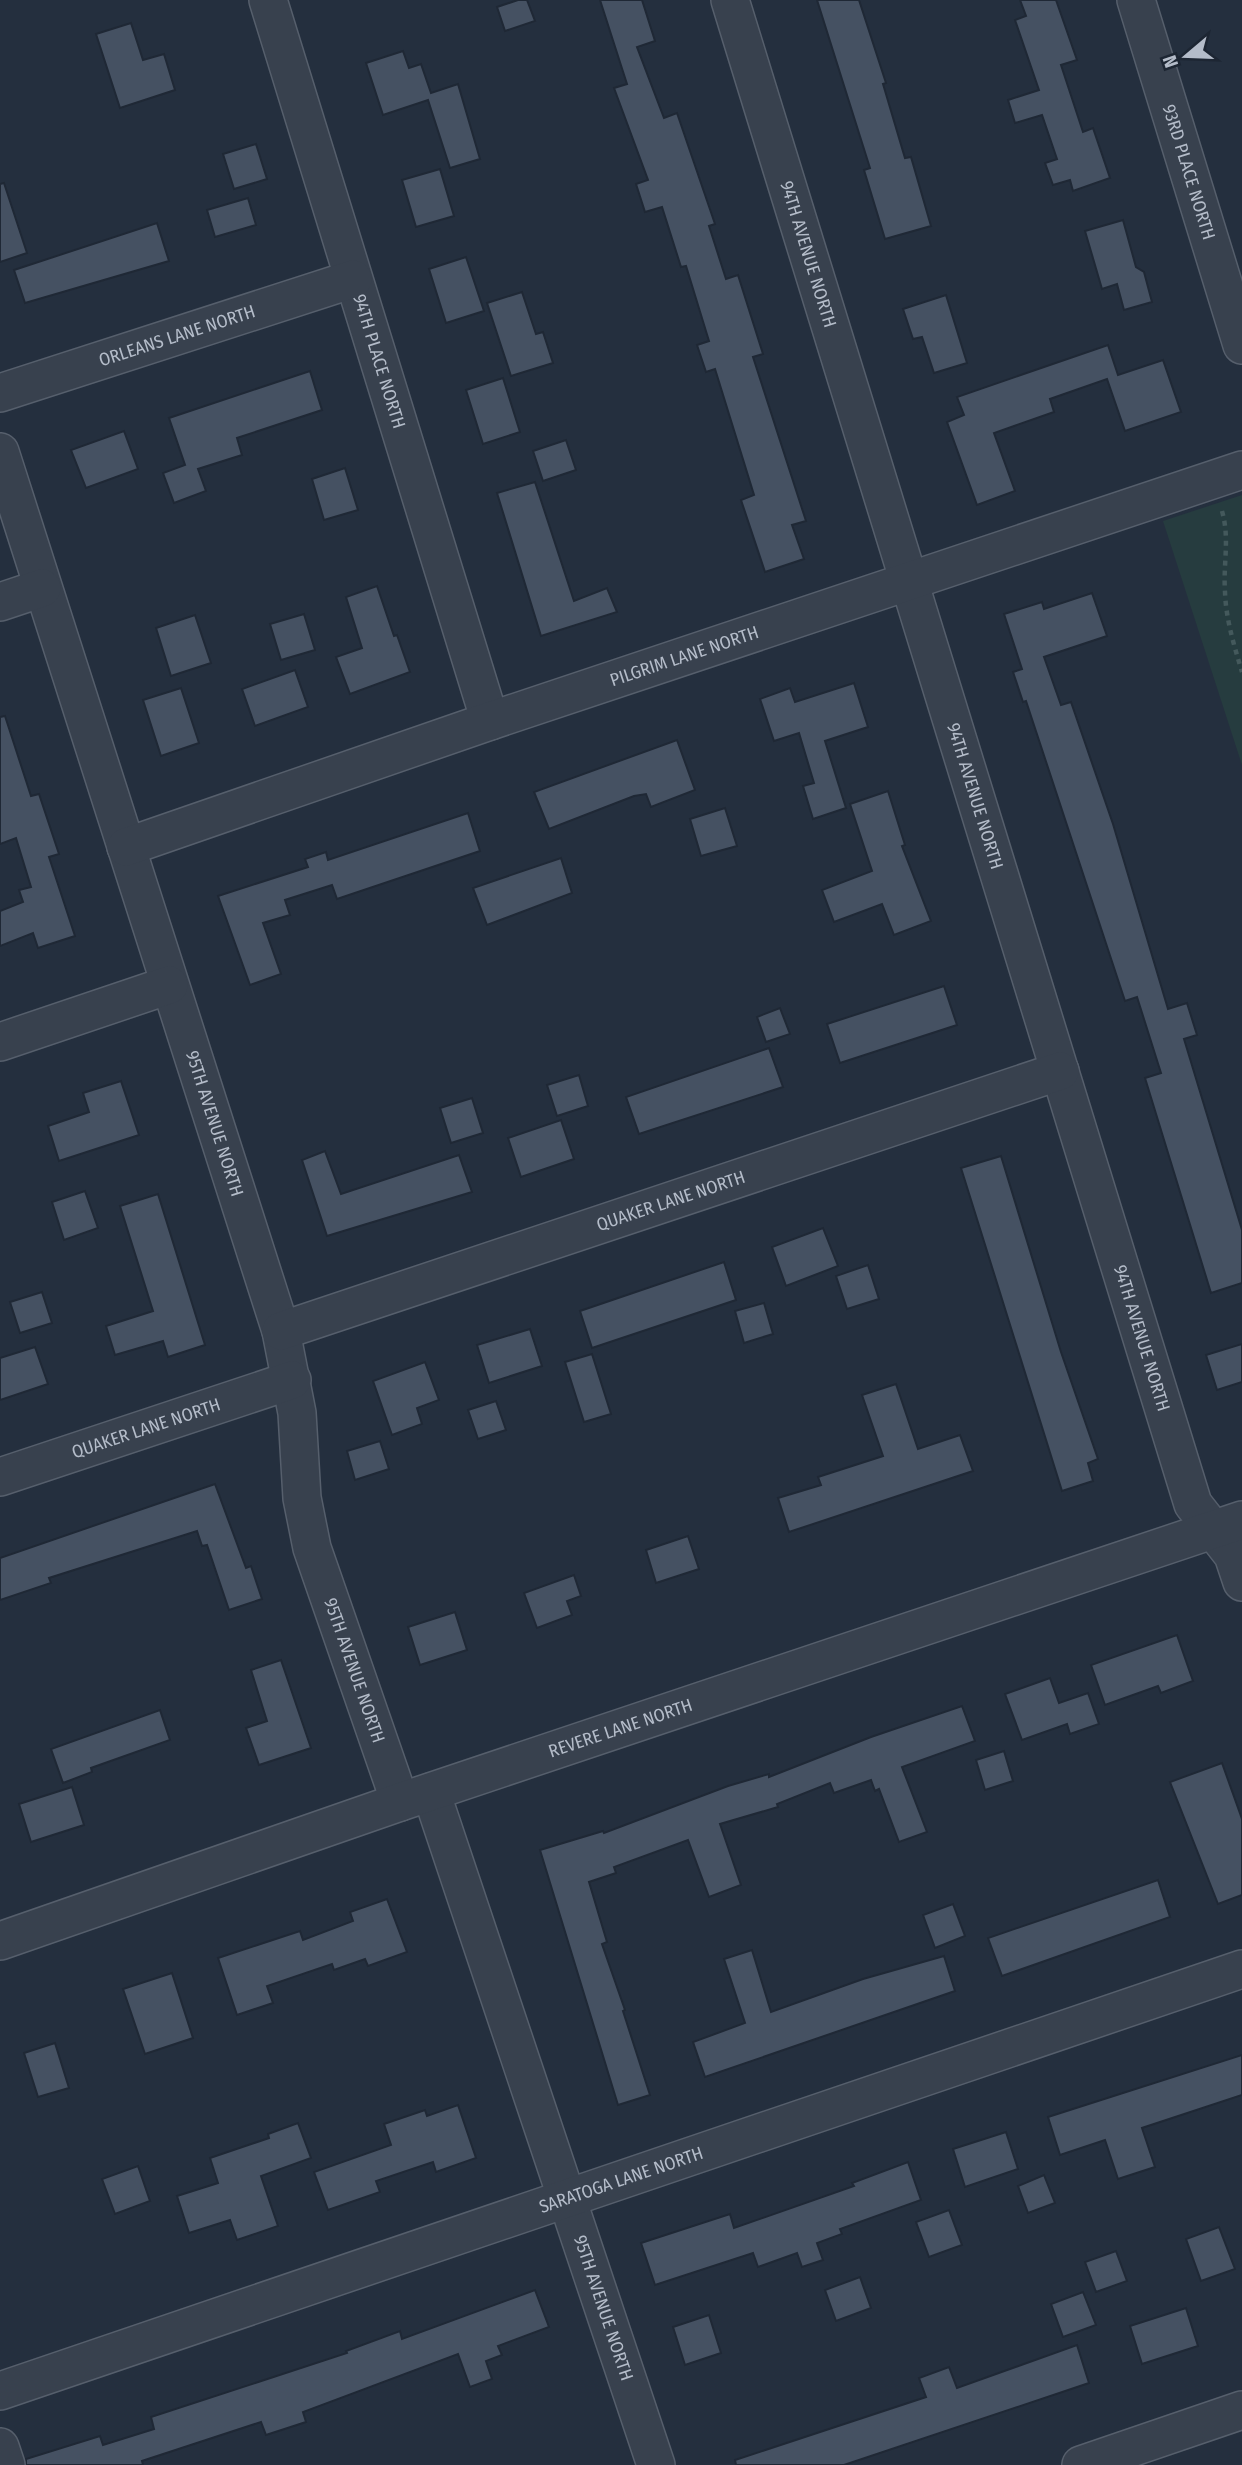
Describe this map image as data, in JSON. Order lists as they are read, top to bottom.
{
  "streets": {
    "street": [
      "93RD PLACE NORTH",
      "94TH AVENUE NORTH",
      "ORLEANS LANE NORTH",
      "94TH PLACE NORTH",
      "PILGRIM LANE NORTH",
      "95TH AVENUE NORTH",
      "QUAKER LANE NORTH",
      "REVERE LANE NORTH",
      "SARATOGA LANE NORTH"
    ]
  },
  "crossings": [
    ["94TH AVENUE NORTH", "PILGRIM LANE NORTH"],
    ["94TH AVENUE NORTH", "QUAKER LANE NORTH"],
    ["94TH AVENUE NORTH", "REVERE LANE NORTH"],
    ["ORLEANS LANE NORTH", "94TH PLACE NORTH"],
    ["94TH PLACE NORTH", "PILGRIM LANE NORTH"],
    ["PILGRIM LANE NORTH", "95TH AVENUE NORTH"],
    ["95TH AVENUE NORTH", "QUAKER LANE NORTH"],
    ["95TH AVENUE NORTH", "REVERE LANE NORTH"],
    ["95TH AVENUE NORTH", "SARATOGA LANE NORTH"]
  ],
  "north": "left"
}
